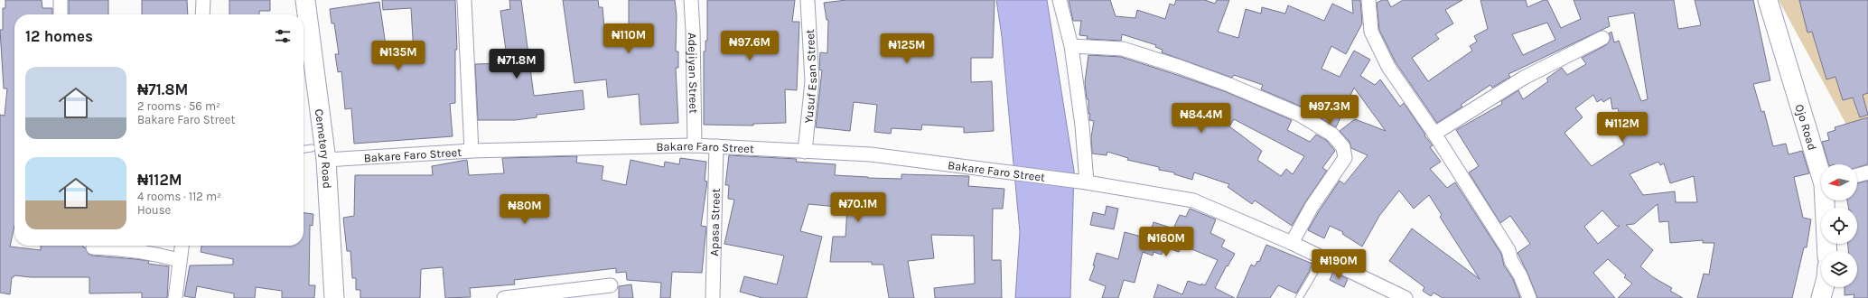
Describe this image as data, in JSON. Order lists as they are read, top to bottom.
{
  "streets": {
    "main road": ["Ojo Road", "Cemetery Road"],
    "street": [
      "Adejiyan Street",
      "Yusuf Esan Street",
      "Bakare Faro Street",
      "Apasa Street"
    ]
  },
  "crossings": [
    ["Adejiyan Street", "Bakare Faro Street"],
    ["Yusuf Esan Street", "Bakare Faro Street"],
    ["Bakare Faro Street", "Cemetery Road"],
    ["Bakare Faro Street", "Apasa Street"]
  ],
  "north": "left",
  "page": {
    "heading": "12 homes",
    "price": [
      "₦110M",
      "₦97.6M",
      "₦125M",
      "₦135M",
      "₦71.8M",
      "₦97.3M",
      "₦84.4M",
      "₦112M",
      "₦70.1M",
      "₦80M",
      "₦160M",
      "₦190M"
    ],
    "list": [
      {
        "name": "₦71.8M",
        "note": "2 rooms · 56 m² · Bakare Faro Street"
      },
      {
        "name": "₦112M",
        "note": "4 rooms · 112 m² · House"
      }
    ]
  }
}
